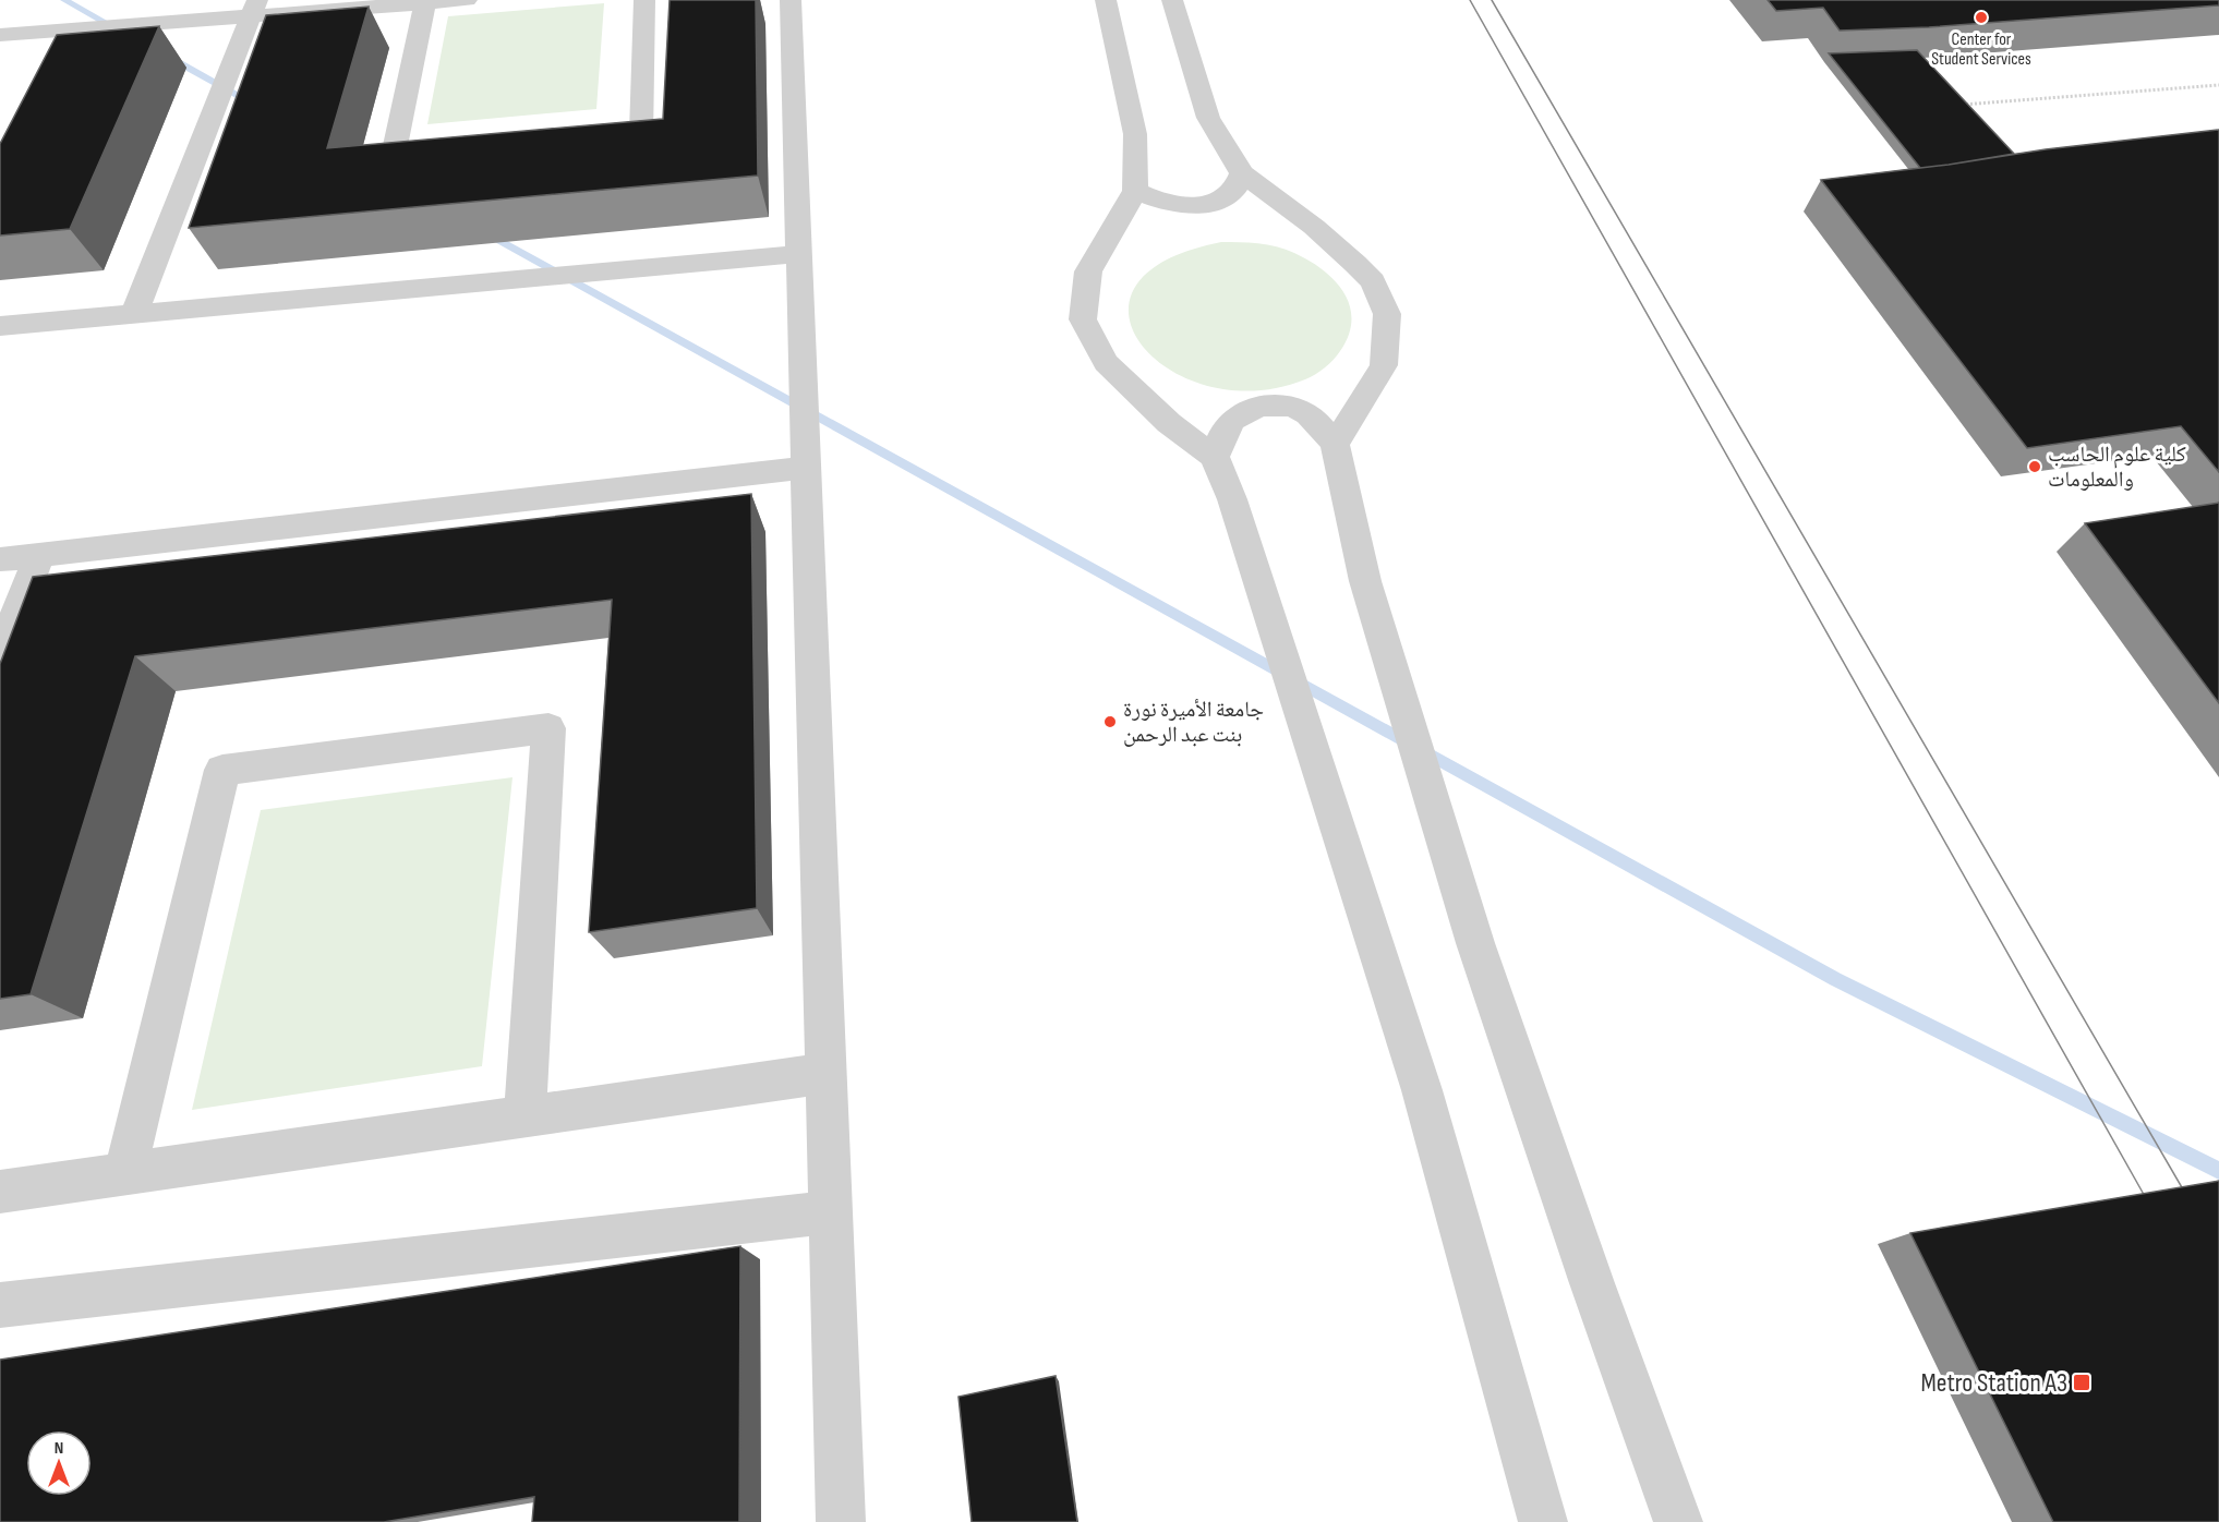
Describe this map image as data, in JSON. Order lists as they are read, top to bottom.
{
  "places": {
    "other": ["Center for Student Services", "كلية علوم الحاسب والمعلومات", "جامعة الأميرة نورة بنت عبد الرحمن"],
    "transit": ["Metro Station A3"]
  },
  "north": "top"
}
